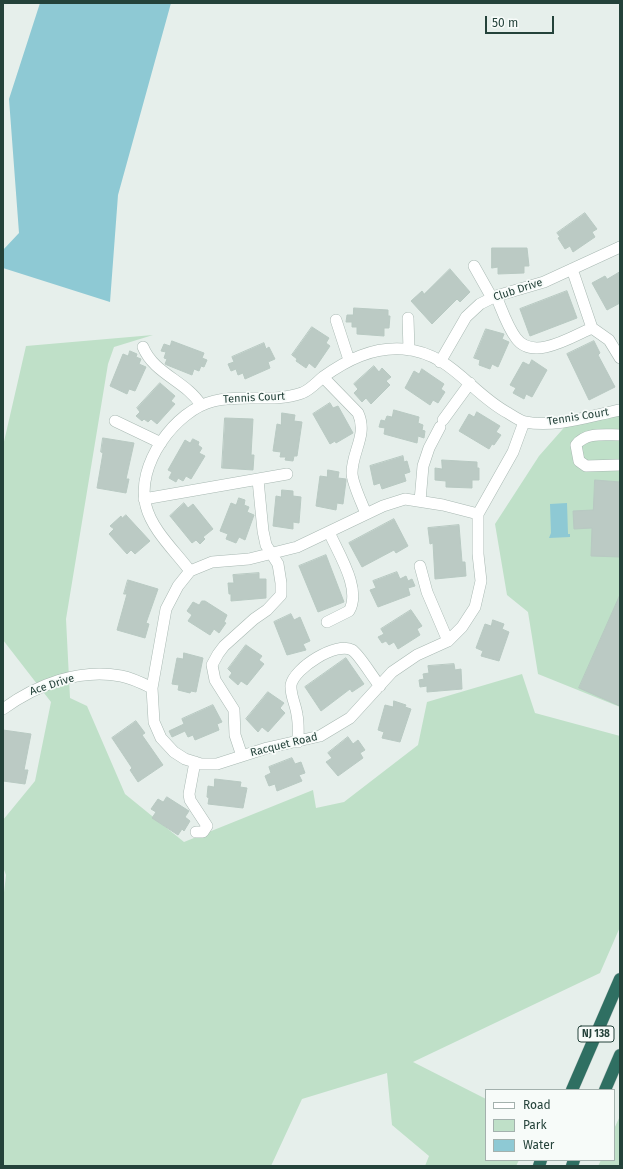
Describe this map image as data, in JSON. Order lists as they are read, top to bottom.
{
  "streets": {
    "highway": ["NJ 138"],
    "street": [
      "Club Drive",
      "Tennis Court",
      "Ace Drive",
      "Racquet Road"
    ]
  },
  "crossings": [
    ["Club Drive", "Tennis Court"],
    ["Tennis Court", "Racquet Road"],
    ["Ace Drive", "Racquet Road"]
  ],
  "legend": ["Road", "Park", "Water"],
  "scale_bar": "50 m"
}
